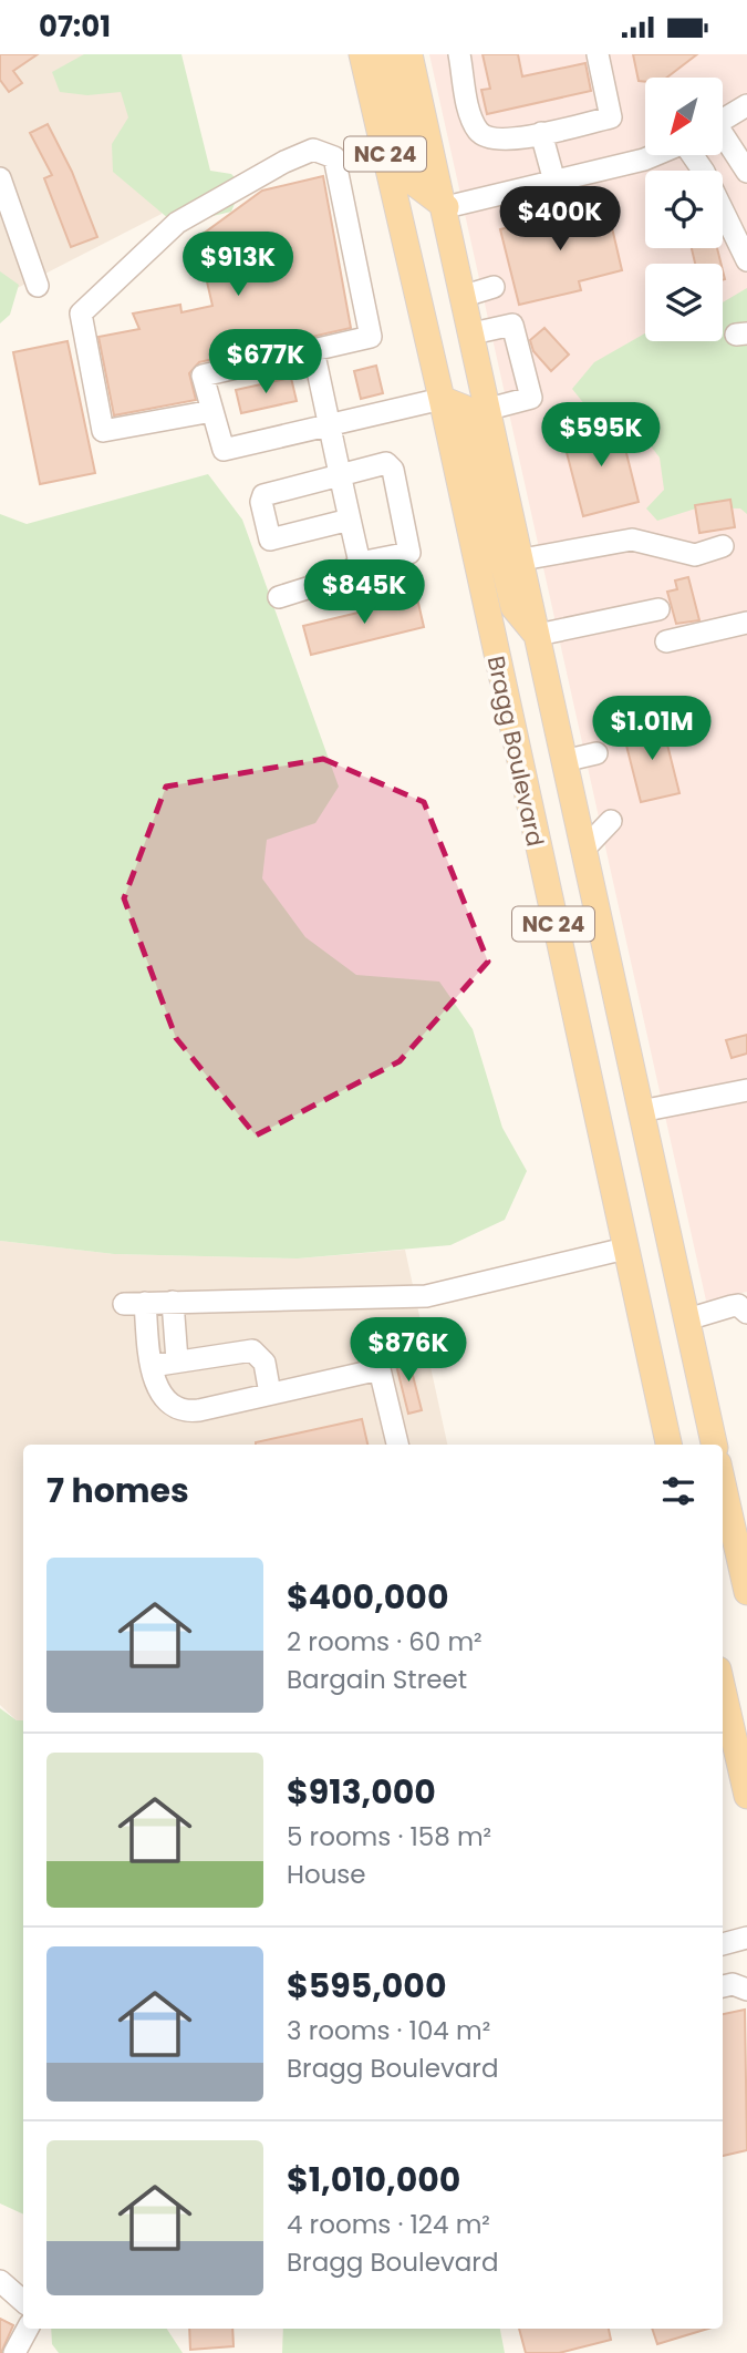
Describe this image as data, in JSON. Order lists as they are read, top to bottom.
{
  "streets": {
    "main road": ["NC 24", "Bragg Boulevard"]
  },
  "north": "bottom left",
  "page": {
    "status": "07:01",
    "price": [
      "$400K",
      "$913K",
      "$677K",
      "$595K",
      "$845K",
      "$1.01M",
      "$876K"
    ],
    "heading": "7 homes",
    "list": [
      {
        "name": "$400,000",
        "note": "2 rooms · 60 m² · Bargain Street"
      },
      {
        "name": "$913,000",
        "note": "5 rooms · 158 m² · House"
      },
      {
        "name": "$595,000",
        "note": "3 rooms · 104 m² · Bragg Boulevard"
      },
      {
        "name": "$1,010,000",
        "note": "4 rooms · 124 m² · Bragg Boulevard"
      }
    ]
  }
}
